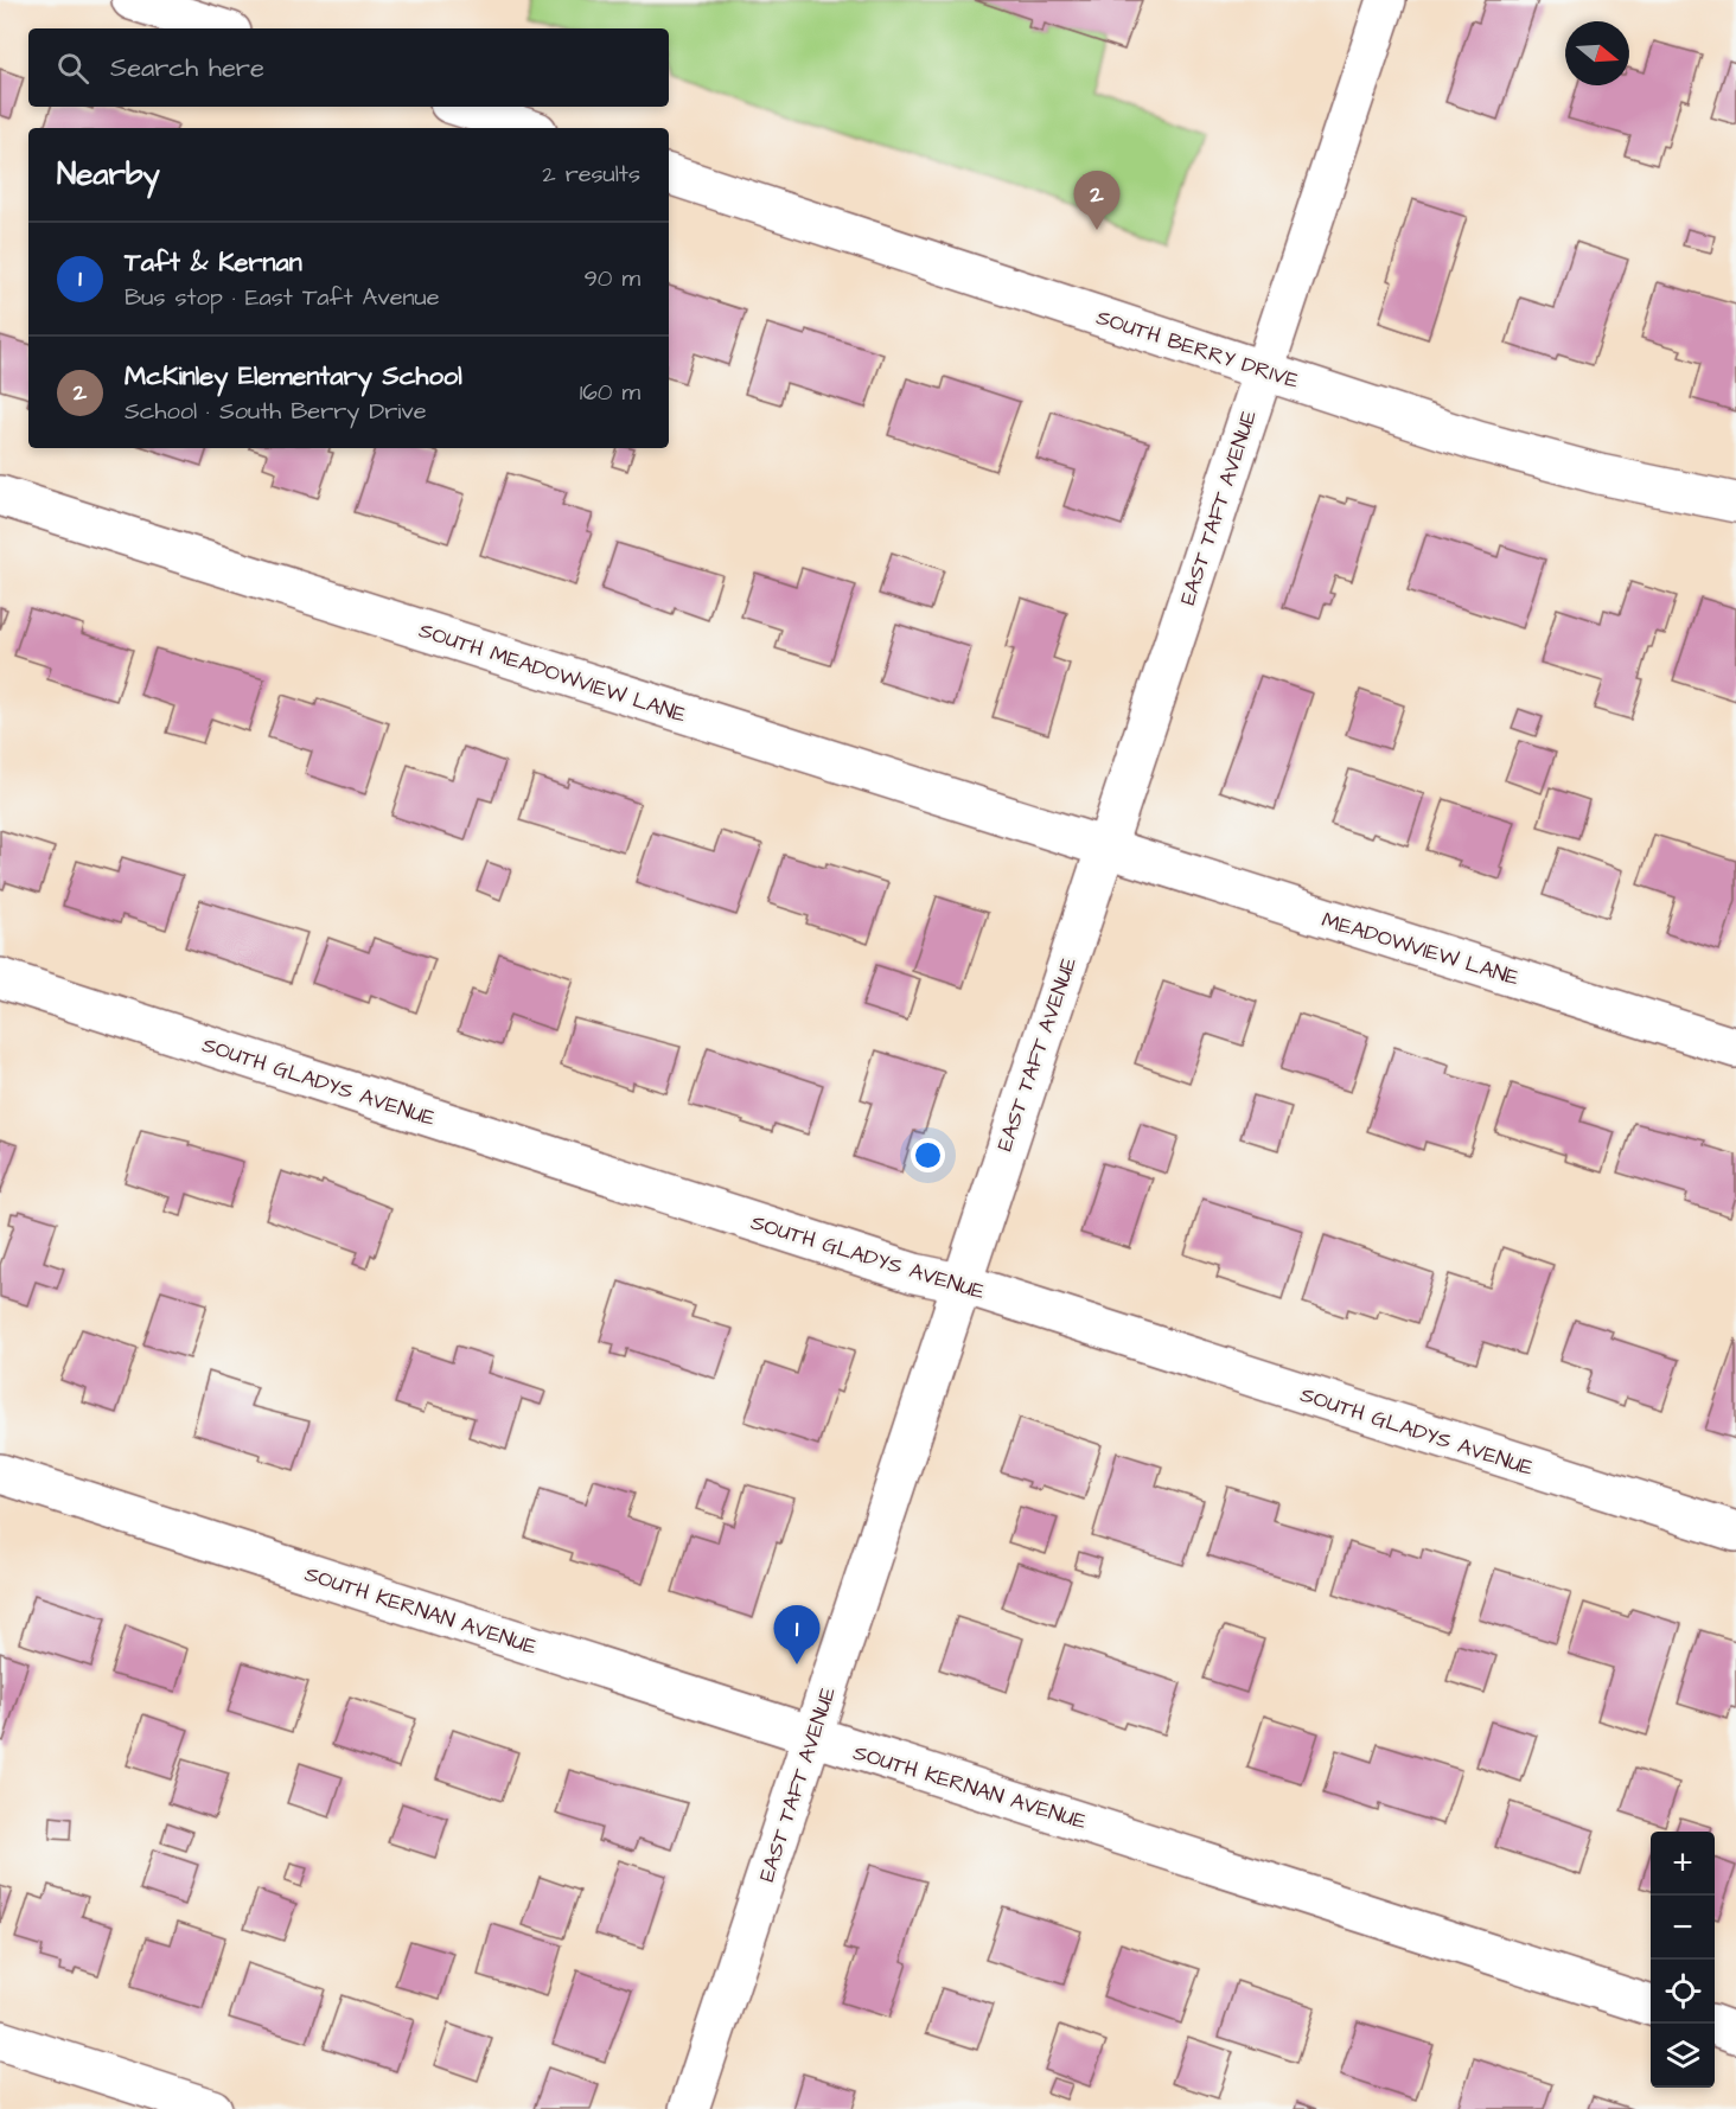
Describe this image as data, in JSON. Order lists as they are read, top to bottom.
{
  "streets": {
    "street": [
      "SOUTH BERRY DRIVE",
      "EAST TAFT AVENUE",
      "SOUTH MEADOWVIEW LANE",
      "MEADOWVIEW LANE",
      "SOUTH GLADYS AVENUE",
      "SOUTH KERNAN AVENUE"
    ]
  },
  "crossings": [
    ["SOUTH BERRY DRIVE", "EAST TAFT AVENUE"],
    ["EAST TAFT AVENUE", "SOUTH MEADOWVIEW LANE"],
    ["EAST TAFT AVENUE", "MEADOWVIEW LANE"],
    ["EAST TAFT AVENUE", "SOUTH GLADYS AVENUE"],
    ["EAST TAFT AVENUE", "SOUTH KERNAN AVENUE"],
    ["SOUTH MEADOWVIEW LANE", "MEADOWVIEW LANE"]
  ],
  "north": "right",
  "page": {
    "search": "Search here",
    "heading": ["Nearby", "2 results"],
    "pins": ["2", "1"],
    "list": [
      {
        "mark": "1",
        "name": "Taft & Kernan",
        "note": "Bus stop · East Taft Avenue",
        "value": "90 m"
      },
      {
        "mark": "2",
        "name": "McKinley Elementary School",
        "note": "School · South Berry Drive",
        "value": "160 m"
      }
    ],
    "map_buttons": ["+", "−"]
  }
}
